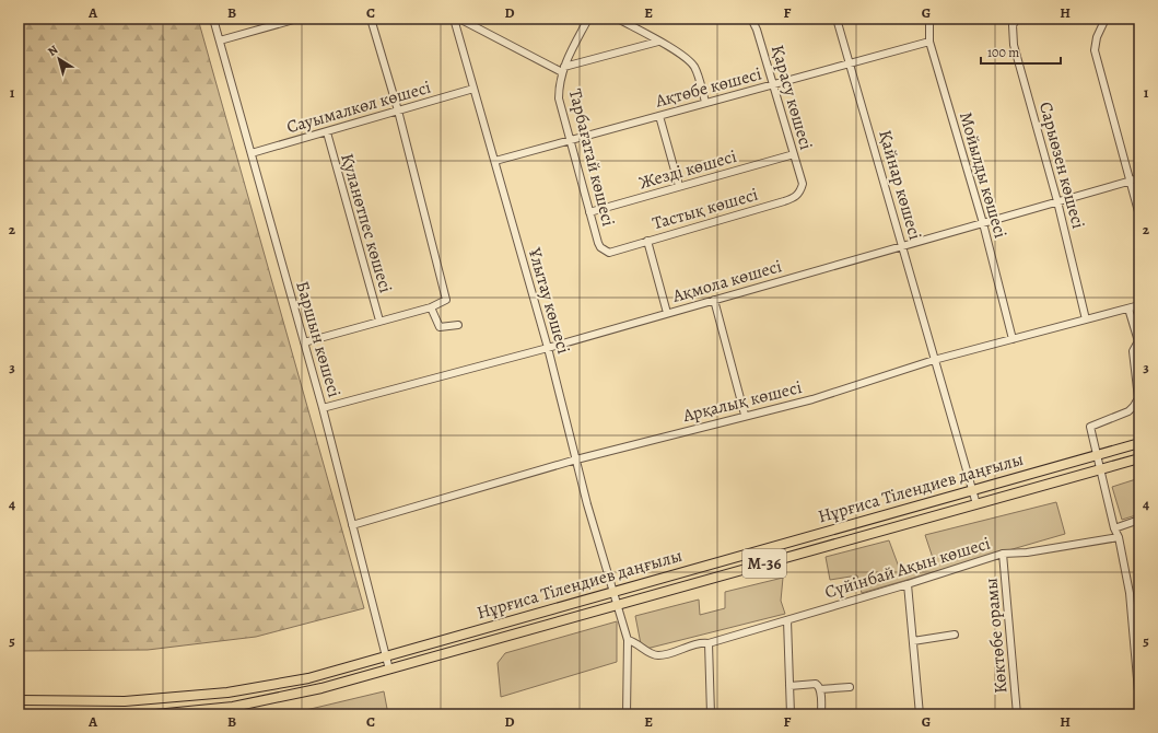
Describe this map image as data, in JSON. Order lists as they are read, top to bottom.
{
  "streets": {
    "main road": ["Нұрғиса Тілендиев даңғылы", "M-36"],
    "street": [
      "Ақтөбе көшесі",
      "Қарасу көшесі",
      "Сауымалкөл көшесі",
      "Тарбағатай көшесі",
      "Сарыөзен көшесі",
      "Жезді көшесі",
      "Мойылды көшесі",
      "Қайнар көшесі",
      "Тастық көшесі",
      "Қуланөтпес көшесі",
      "Ақмола көшесі",
      "Ұлытау көшесі",
      "Баршын көшесі",
      "Арқалық көшесі",
      "Сүйінбай Ақын көшесі",
      "Көктөбе орамы"
    ]
  },
  "crossings": [
    ["Ақтөбе көшесі", "Қарасу көшесі"],
    ["Ақтөбе көшесі", "Тарбағатай көшесі"],
    ["Ақтөбе көшесі", "Мойылды көшесі"],
    ["Ақтөбе көшесі", "Қайнар көшесі"],
    ["Ақтөбе көшесі", "Ұлытау көшесі"],
    ["Қарасу көшесі", "Жезді көшесі"],
    ["Қарасу көшесі", "Тастық көшесі"],
    ["Сауымалкөл көшесі", "Қуланөтпес көшесі"],
    ["Сауымалкөл көшесі", "Ұлытау көшесі"],
    ["Сауымалкөл көшесі", "Баршын көшесі"],
    ["Тарбағатай көшесі", "Жезді көшесі"],
    ["Тарбағатай көшесі", "Тастық көшесі"],
    ["Сарыөзен көшесі", "Ақмола көшесі"],
    ["Сарыөзен көшесі", "Арқалық көшесі"],
    ["Мойылды көшесі", "Ақмола көшесі"],
    ["Мойылды көшесі", "Арқалық көшесі"],
    ["Қайнар көшесі", "Ақмола көшесі"],
    ["Қайнар көшесі", "Арқалық көшесі"],
    ["Қайнар көшесі", "Нұрғиса Тілендиев даңғылы"],
    ["Ақмола көшесі", "Ұлытау көшесі"],
    ["Ақмола көшесі", "Баршын көшесі"],
    ["Ұлытау көшесі", "Арқалық көшесі"],
    ["Ұлытау көшесі", "Нұрғиса Тілендиев даңғылы"],
    ["Ұлытау көшесі", "Сүйінбай Ақын көшесі"],
    ["Баршын көшесі", "Арқалық көшесі"],
    ["Баршын көшесі", "Нұрғиса Тілендиев даңғылы"],
    ["Сүйінбай Ақын көшесі", "Көктөбе орамы"]
  ],
  "scale_bar": "100 m",
  "north": "top left",
  "grid": {
    "columns": [
      "A",
      "B",
      "C",
      "D",
      "E",
      "F",
      "G",
      "H"
    ],
    "rows": [
      "1",
      "2",
      "3",
      "4",
      "5"
    ]
  }
}
